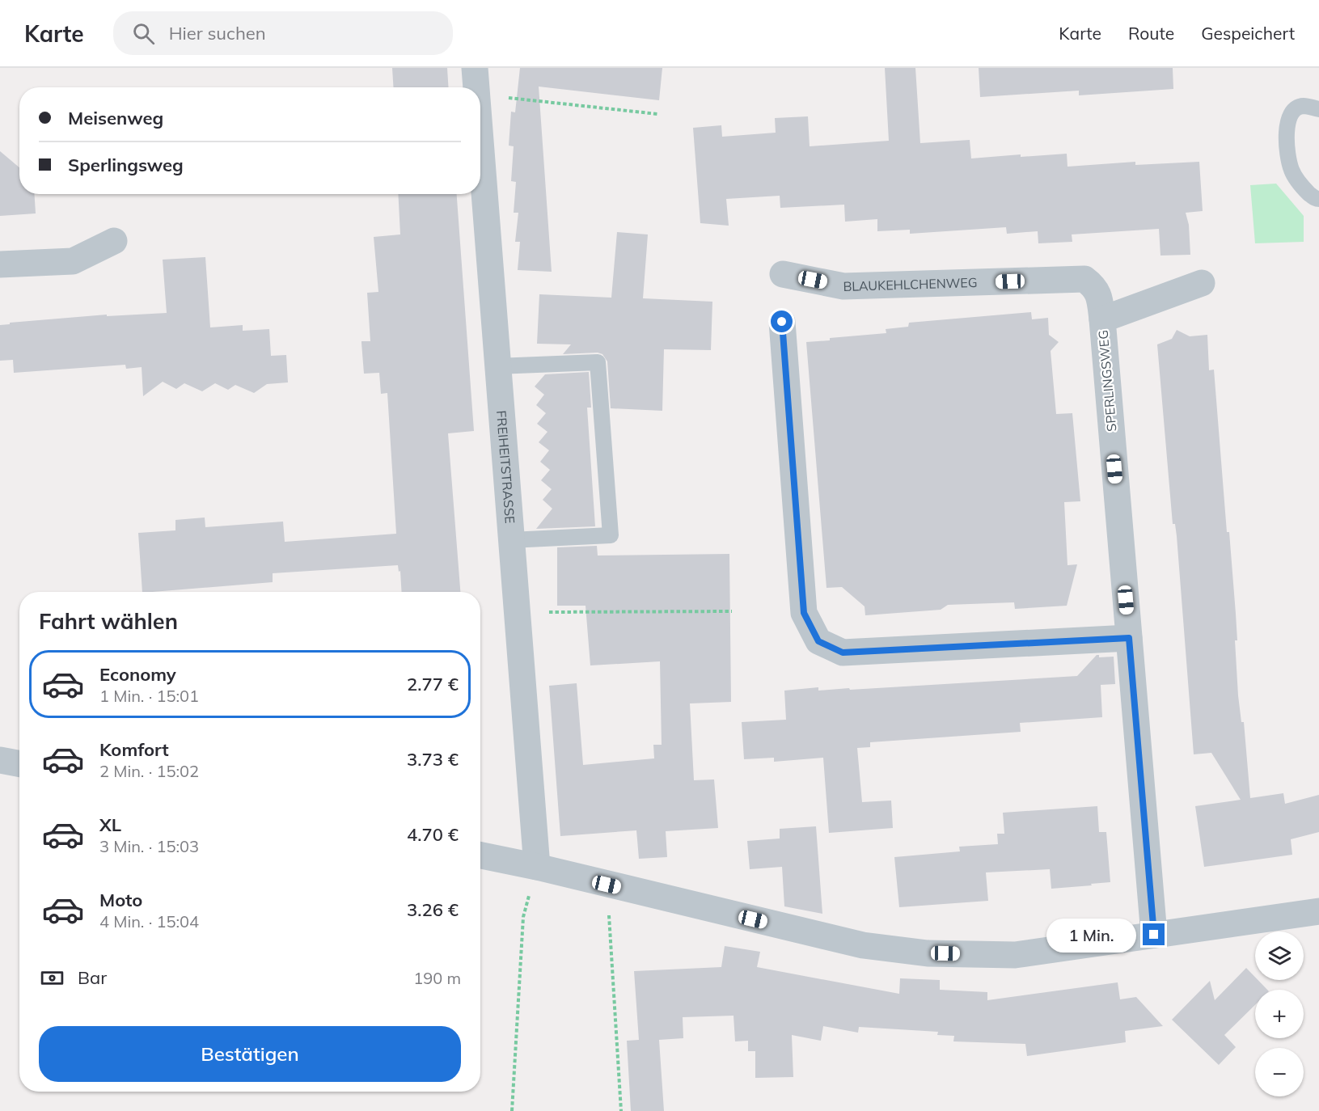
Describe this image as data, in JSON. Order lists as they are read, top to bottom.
{
  "streets": {
    "street": ["BLAUKEHLCHENWEG", "SPERLINGSWEG", "FREIHEITSTRASSE"]
  },
  "crossings": [
    ["BLAUKEHLCHENWEG", "SPERLINGSWEG"]
  ],
  "page": {
    "header": "Karte",
    "search": "Hier suchen",
    "nav": ["Karte", "Route", "Gespeichert"],
    "banner": ["Meisenweg", "Sperlingsweg"],
    "heading": "Fahrt wählen",
    "list": [
      {
        "name": "Economy",
        "note": "1 Min. · 15:01",
        "value": "2.77 €"
      },
      {
        "name": "Komfort",
        "note": "2 Min. · 15:02",
        "value": "3.73 €"
      },
      {
        "name": "XL",
        "note": "3 Min. · 15:03",
        "value": "4.70 €"
      },
      {
        "name": "Moto",
        "note": "4 Min. · 15:04",
        "value": "3.26 €"
      }
    ],
    "bubble": "1 Min.",
    "map_buttons": ["+", "−"],
    "pay": ["Bar", "190 m"],
    "buttons": "Bestätigen"
  }
}
